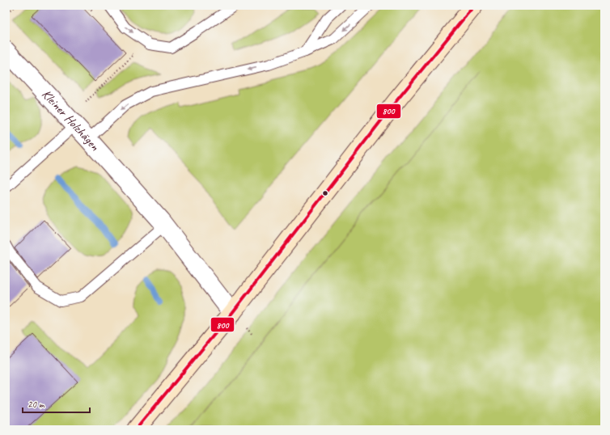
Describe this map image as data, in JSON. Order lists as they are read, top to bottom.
{
  "streets": {
    "street": ["Kleiner Holzhägen"]
  },
  "lines": ["transit line 800"],
  "scale_bar": "20 m"
}
